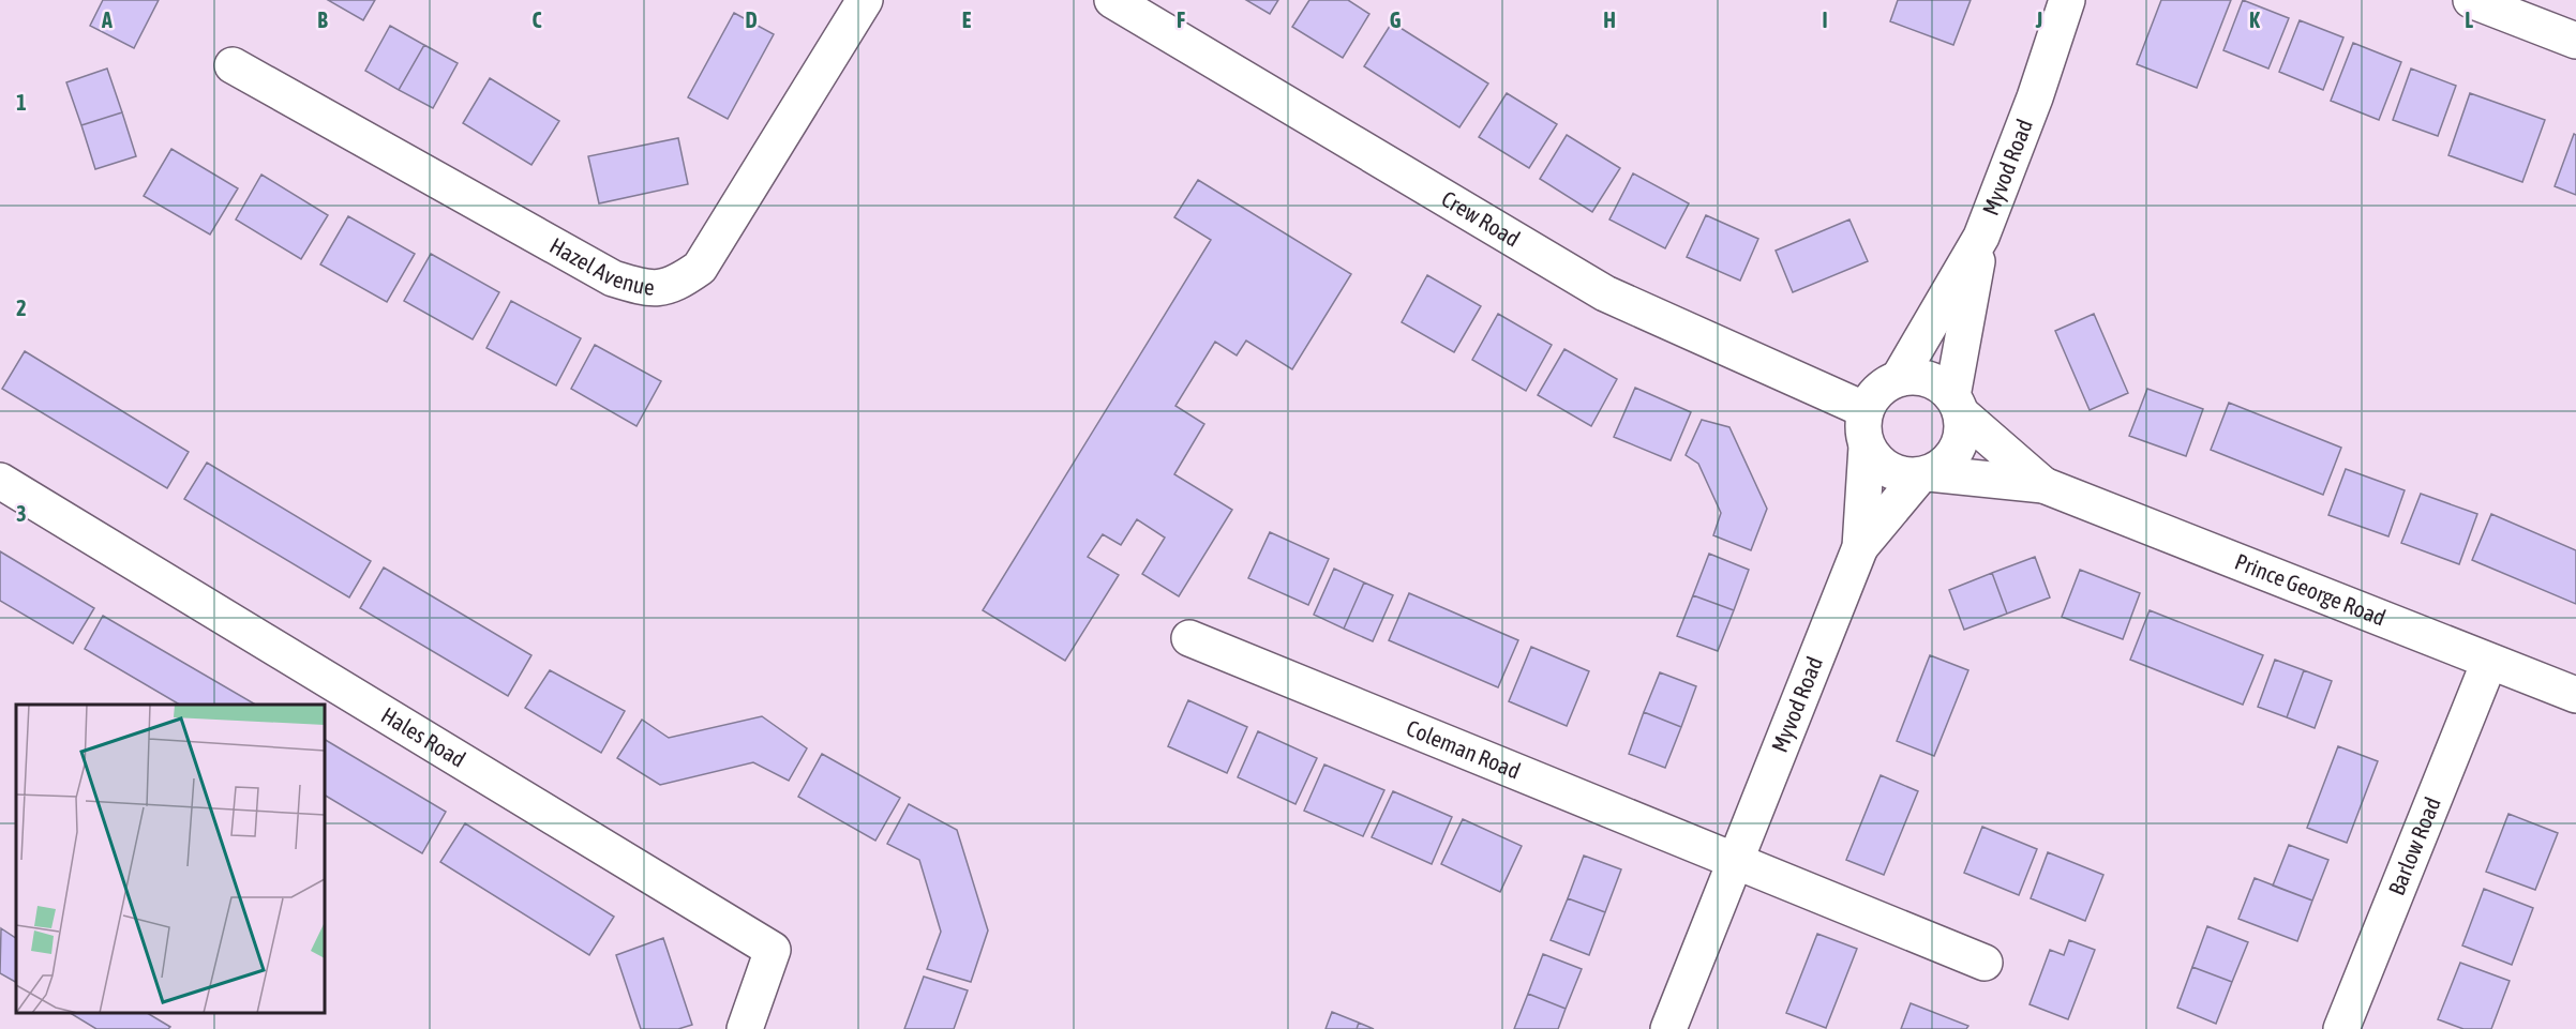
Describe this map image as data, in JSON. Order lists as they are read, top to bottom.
{
  "streets": {
    "street": [
      "Myvod Road",
      "Crew Road",
      "Hazel Avenue",
      "Prince George Road",
      "Hales Road",
      "Coleman Road",
      "Barlow Road"
    ]
  },
  "crossings": [
    ["Myvod Road", "Crew Road"],
    ["Myvod Road", "Prince George Road"],
    ["Myvod Road", "Coleman Road"],
    ["Crew Road", "Prince George Road"],
    ["Prince George Road", "Barlow Road"]
  ],
  "grid": {
    "columns": [
      "A",
      "B",
      "C",
      "D",
      "E",
      "F",
      "G",
      "H",
      "I",
      "J",
      "K",
      "L"
    ],
    "rows": ["1", "2", "3"]
  }
}
